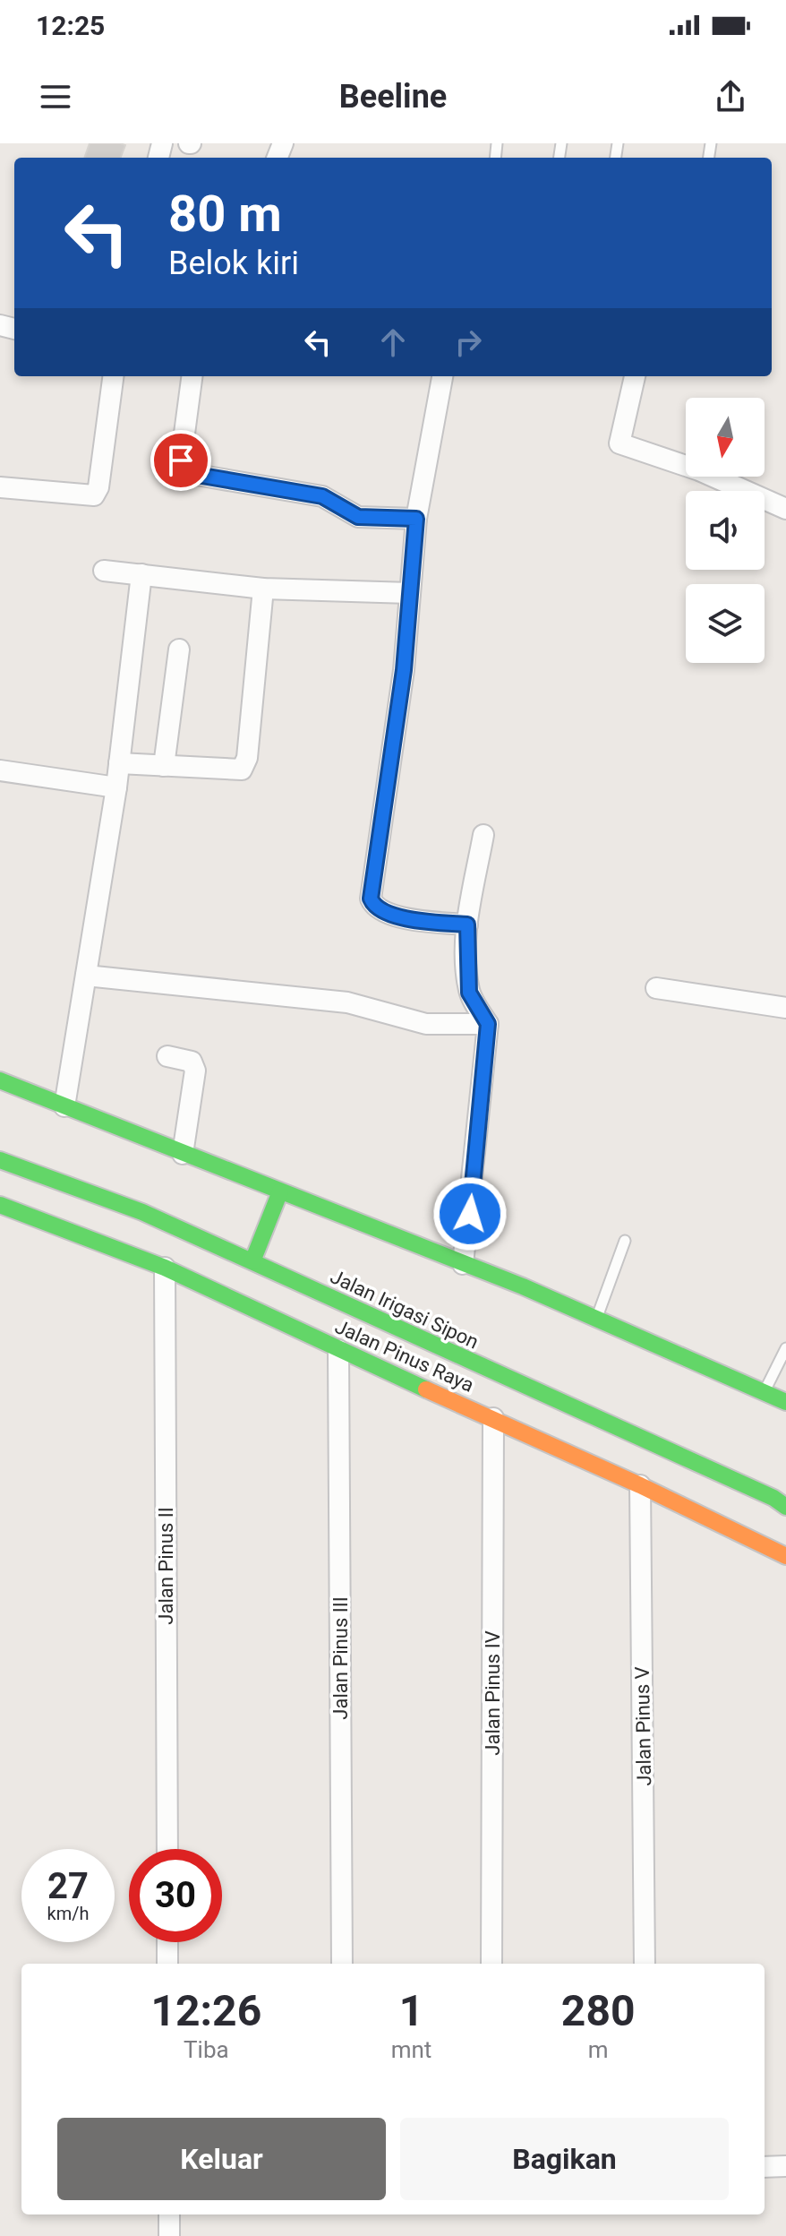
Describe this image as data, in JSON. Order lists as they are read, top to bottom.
{
  "streets": {
    "street": [
      "Jalan Irigasi Sipon",
      "Jalan Pinus Raya",
      "Jalan Pinus II",
      "Jalan Pinus III",
      "Jalan Pinus IV",
      "Jalan Pinus V"
    ]
  },
  "crossings": [
    ["Jalan Pinus Raya", "Jalan Pinus II"],
    ["Jalan Pinus Raya", "Jalan Pinus III"],
    ["Jalan Pinus Raya", "Jalan Pinus IV"],
    ["Jalan Pinus Raya", "Jalan Pinus V"]
  ],
  "north": "bottom",
  "page": {
    "status": "12:25",
    "header": "Beeline",
    "turn": ["80 m", "Belok kiri"],
    "speed": "27 km/h",
    "limit": "30",
    "eta": [
      "12:26",
      "Tiba",
      "1",
      "mnt",
      "280",
      "m"
    ],
    "buttons": ["Keluar", "Bagikan"]
  }
}
